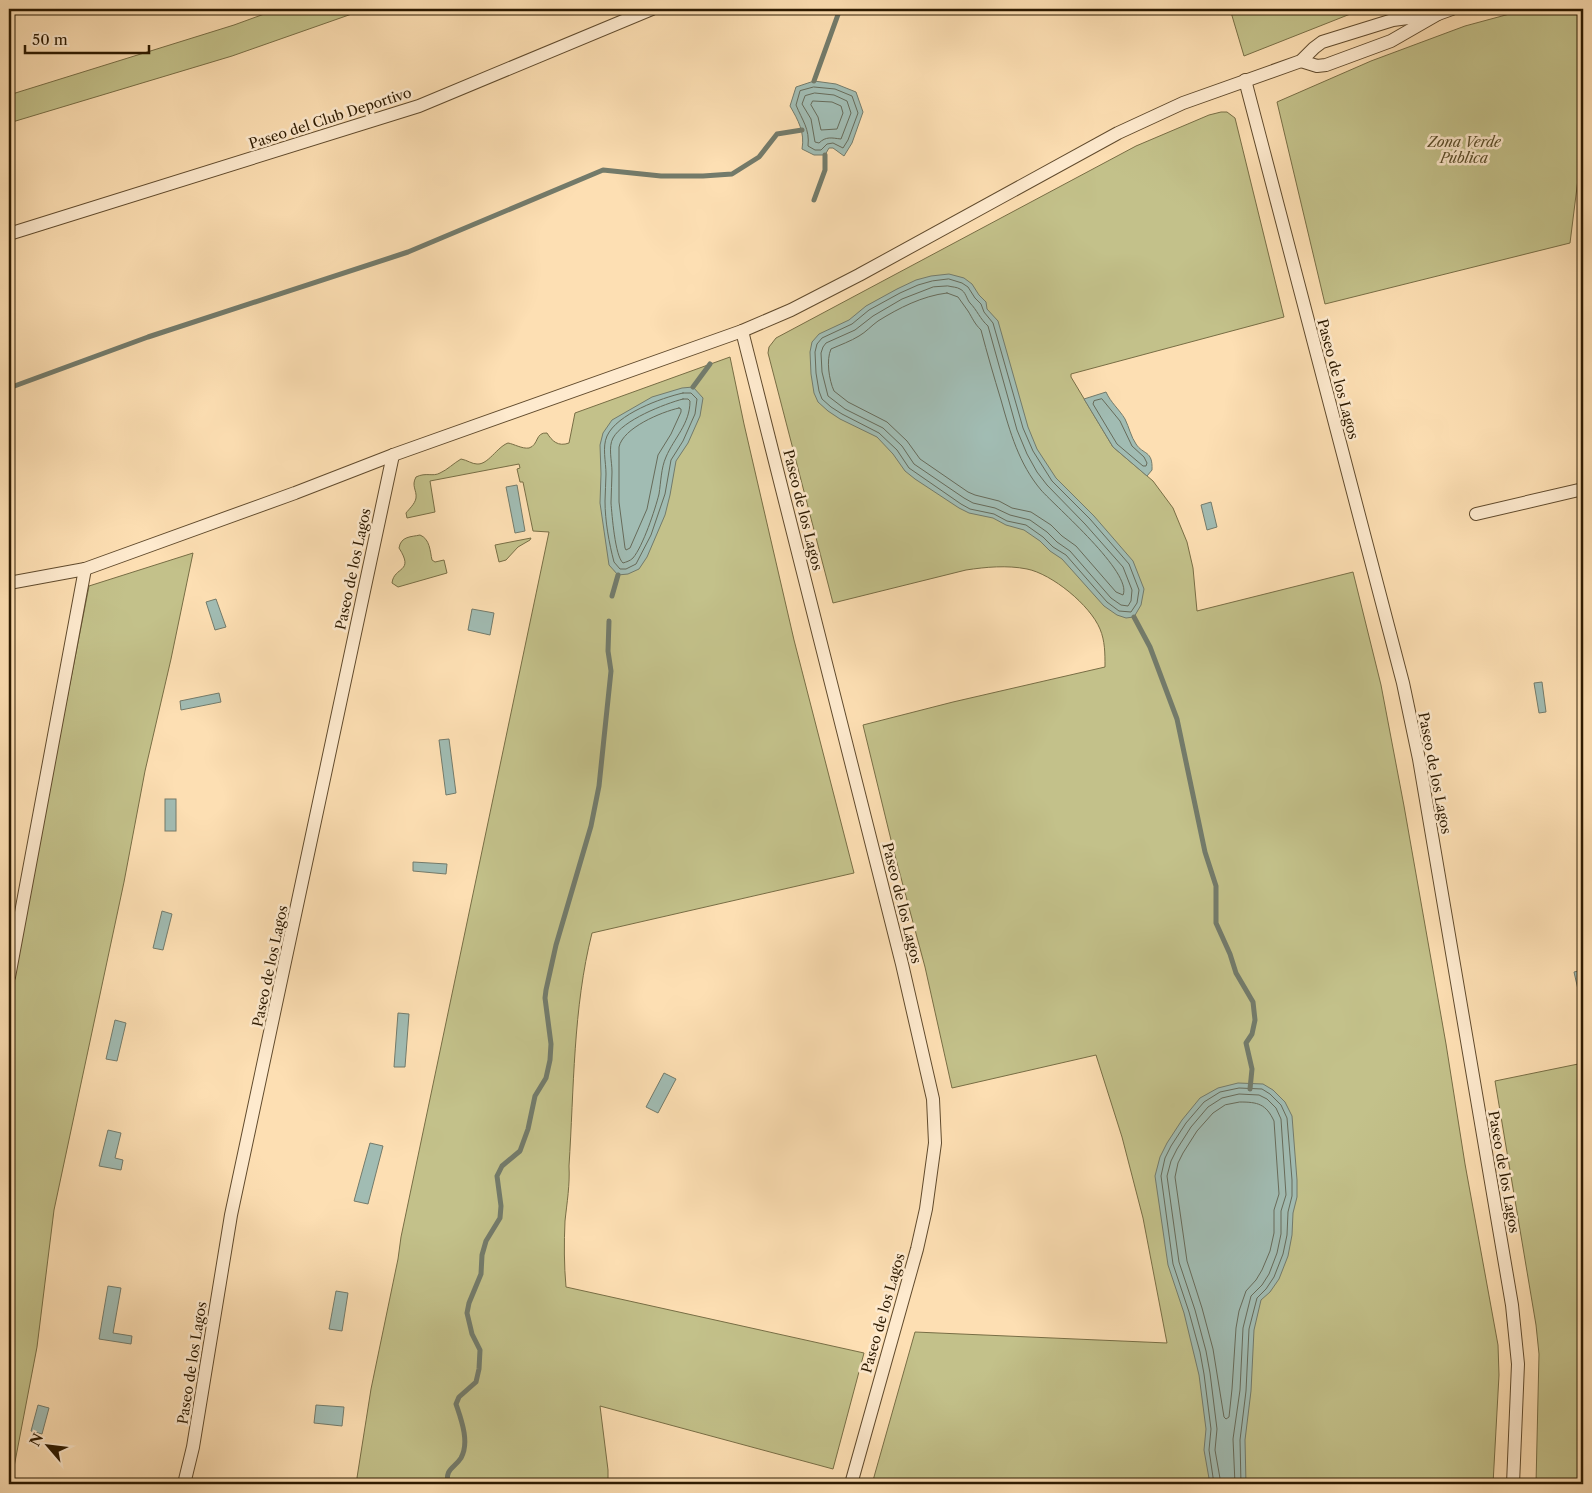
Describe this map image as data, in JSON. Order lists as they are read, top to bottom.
{
  "streets": {
    "street": ["Paseo del Club Deportivo", "Paseo de los Lagos"]
  },
  "parks": ["Zona Verde Pública"],
  "scale_bar": "50 m",
  "north": "top left"
}
